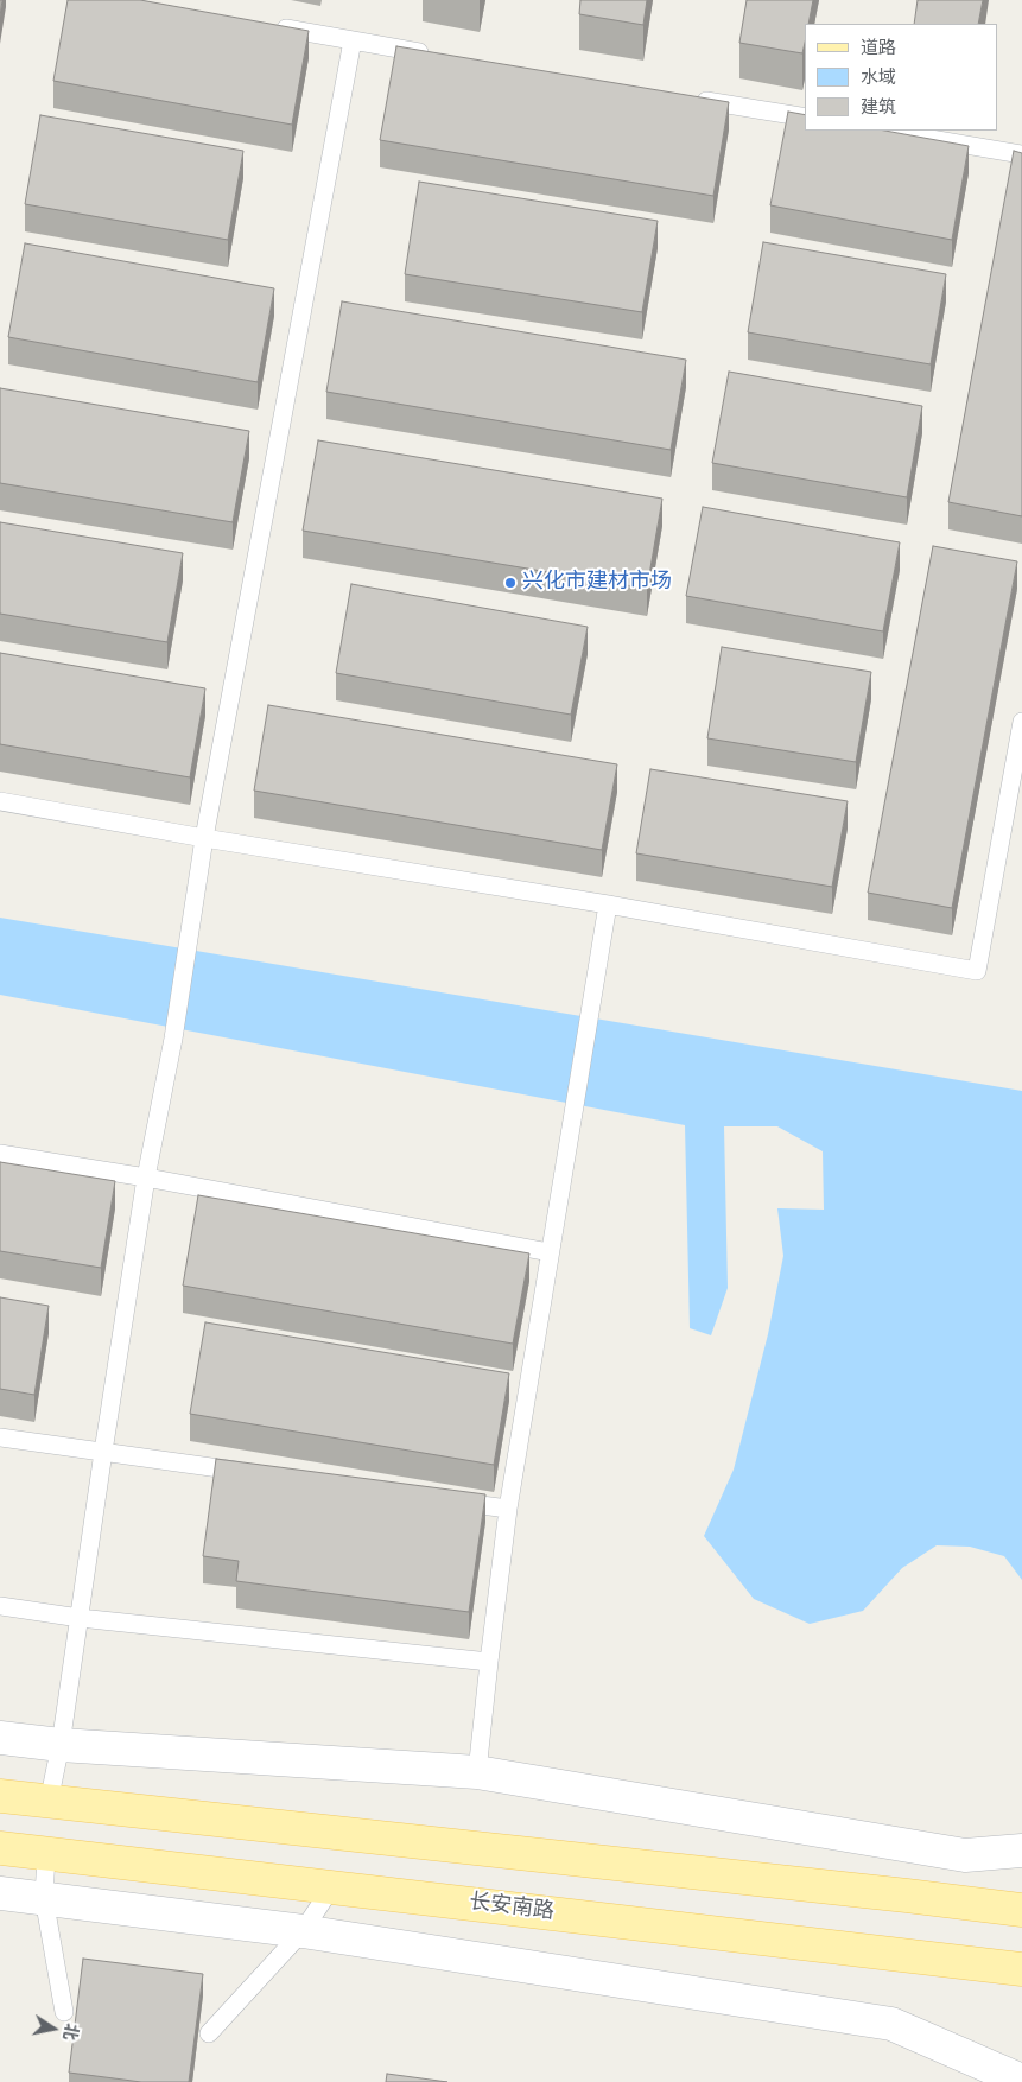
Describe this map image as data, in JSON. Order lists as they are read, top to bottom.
{
  "streets": {
    "main road": ["长安南路"]
  },
  "places": ["兴化市建材市场"],
  "legend": ["道路", "水域", "建筑"],
  "north": "right"
}
